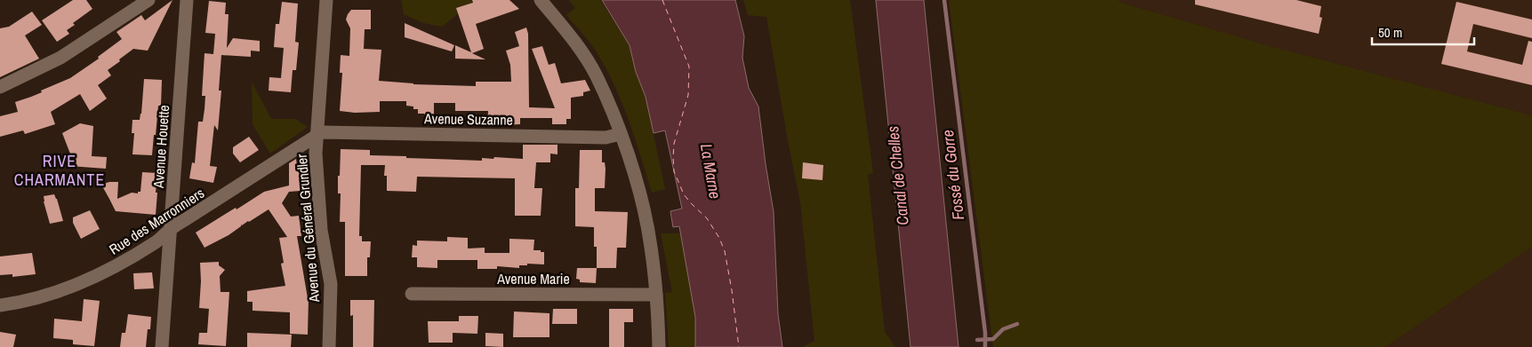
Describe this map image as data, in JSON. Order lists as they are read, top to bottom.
{
  "streets": {
    "street": [
      "Avenue Suzanne",
      "Avenue Houette",
      "Rue des Marronniers",
      "Avenue du Général Grundler",
      "Avenue Marie"
    ]
  },
  "crossings": [
    ["Avenue Suzanne", "Rue des Marronniers"],
    ["Avenue Suzanne", "Avenue du Général Grundler"],
    ["Avenue Houette", "Rue des Marronniers"],
    ["Rue des Marronniers", "Avenue du Général Grundler"]
  ],
  "districts": ["RIVE CHARMANTE"],
  "water": ["La Marne", "Fossé du Gorre", "Canal de Chelles"],
  "scale_bar": "50 m"
}
